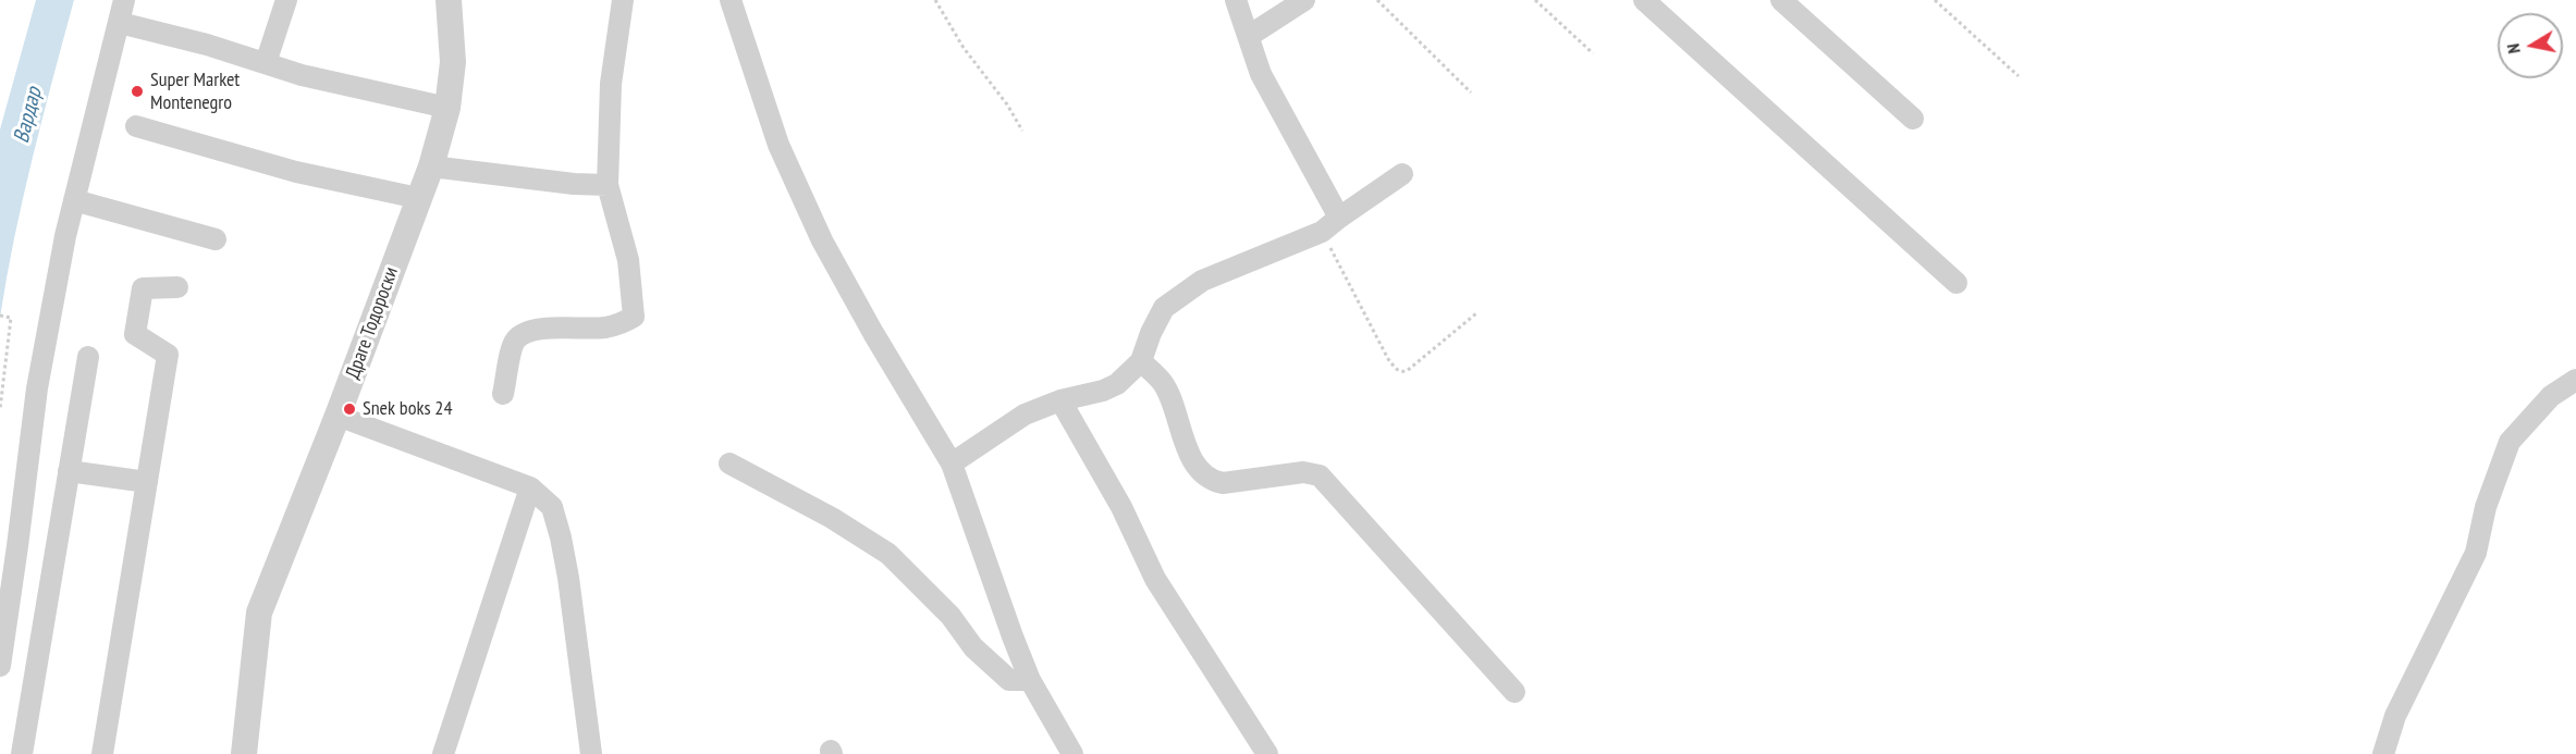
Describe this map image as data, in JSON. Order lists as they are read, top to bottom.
{
  "streets": {
    "street": ["Драге Тодороски"]
  },
  "water": ["Вардар"],
  "places": ["Super Market Montenegro", "Snek boks 24"],
  "north": "left"
}
